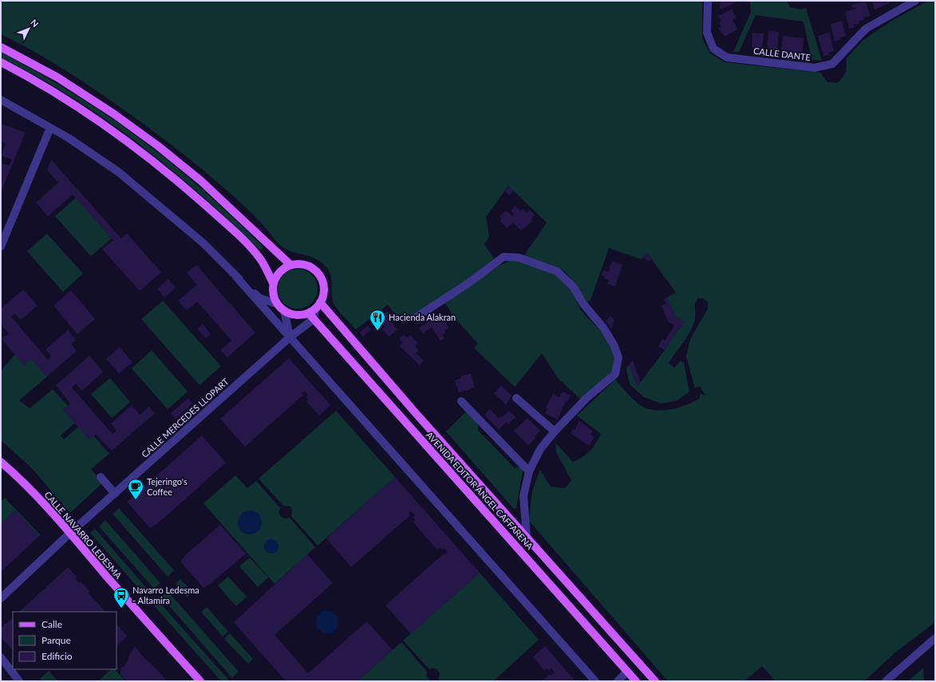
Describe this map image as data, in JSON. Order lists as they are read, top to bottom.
{
  "streets": {
    "main road": ["AVENIDA EDITOR ÁNGEL CAFFARENA", "CALLE NAVARRO LEDESMA"],
    "street": ["CALLE DANTE", "CALLE MERCEDES LLOPART"]
  },
  "crossings": [
    ["CALLE MERCEDES LLOPART", "AVENIDA EDITOR ÁNGEL CAFFARENA"],
    ["CALLE MERCEDES LLOPART", "CALLE NAVARRO LEDESMA"]
  ],
  "places": {
    "restaurant": ["Hacienda Alakran"],
    "cafe": ["Tejeringo's Coffee"],
    "bus stop": ["Navarro Ledesma - Altamira"]
  },
  "legend": ["Calle", "Parque", "Edificio"],
  "north": "top right"
}
